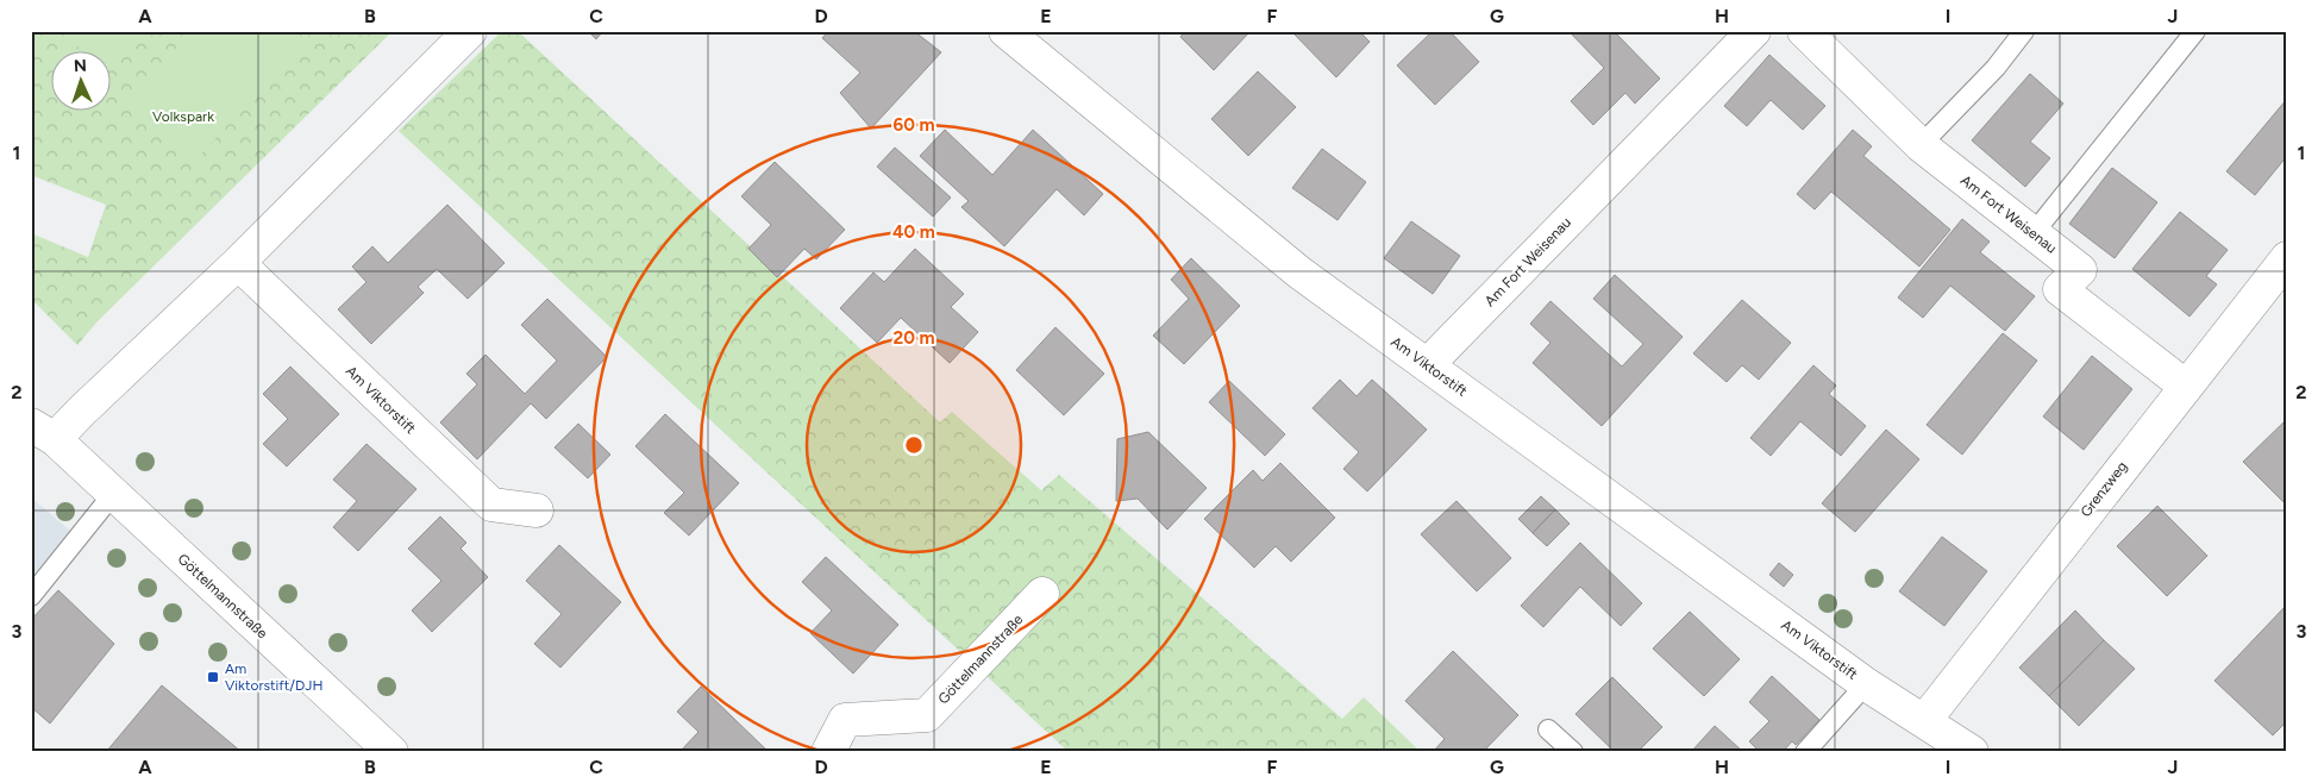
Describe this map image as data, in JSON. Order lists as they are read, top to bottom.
{
  "streets": {
    "street": [
      "Am Fort Weisenau",
      "Am Viktorstift",
      "Grenzweg",
      "Göttelmannstraße"
    ]
  },
  "crossings": [
    ["Am Fort Weisenau", "Am Viktorstift"],
    ["Am Fort Weisenau", "Grenzweg"],
    ["Am Viktorstift", "Grenzweg"]
  ],
  "parks": ["Volkspark"],
  "places": {
    "transit": ["Am Viktorstift/DJH"]
  },
  "north": "top",
  "grid": {
    "columns": [
      "A",
      "B",
      "C",
      "D",
      "E",
      "F",
      "G",
      "H",
      "I",
      "J"
    ],
    "rows": ["1", "2", "3"]
  },
  "rings": ["60 m", "40 m", "20 m"]
}
